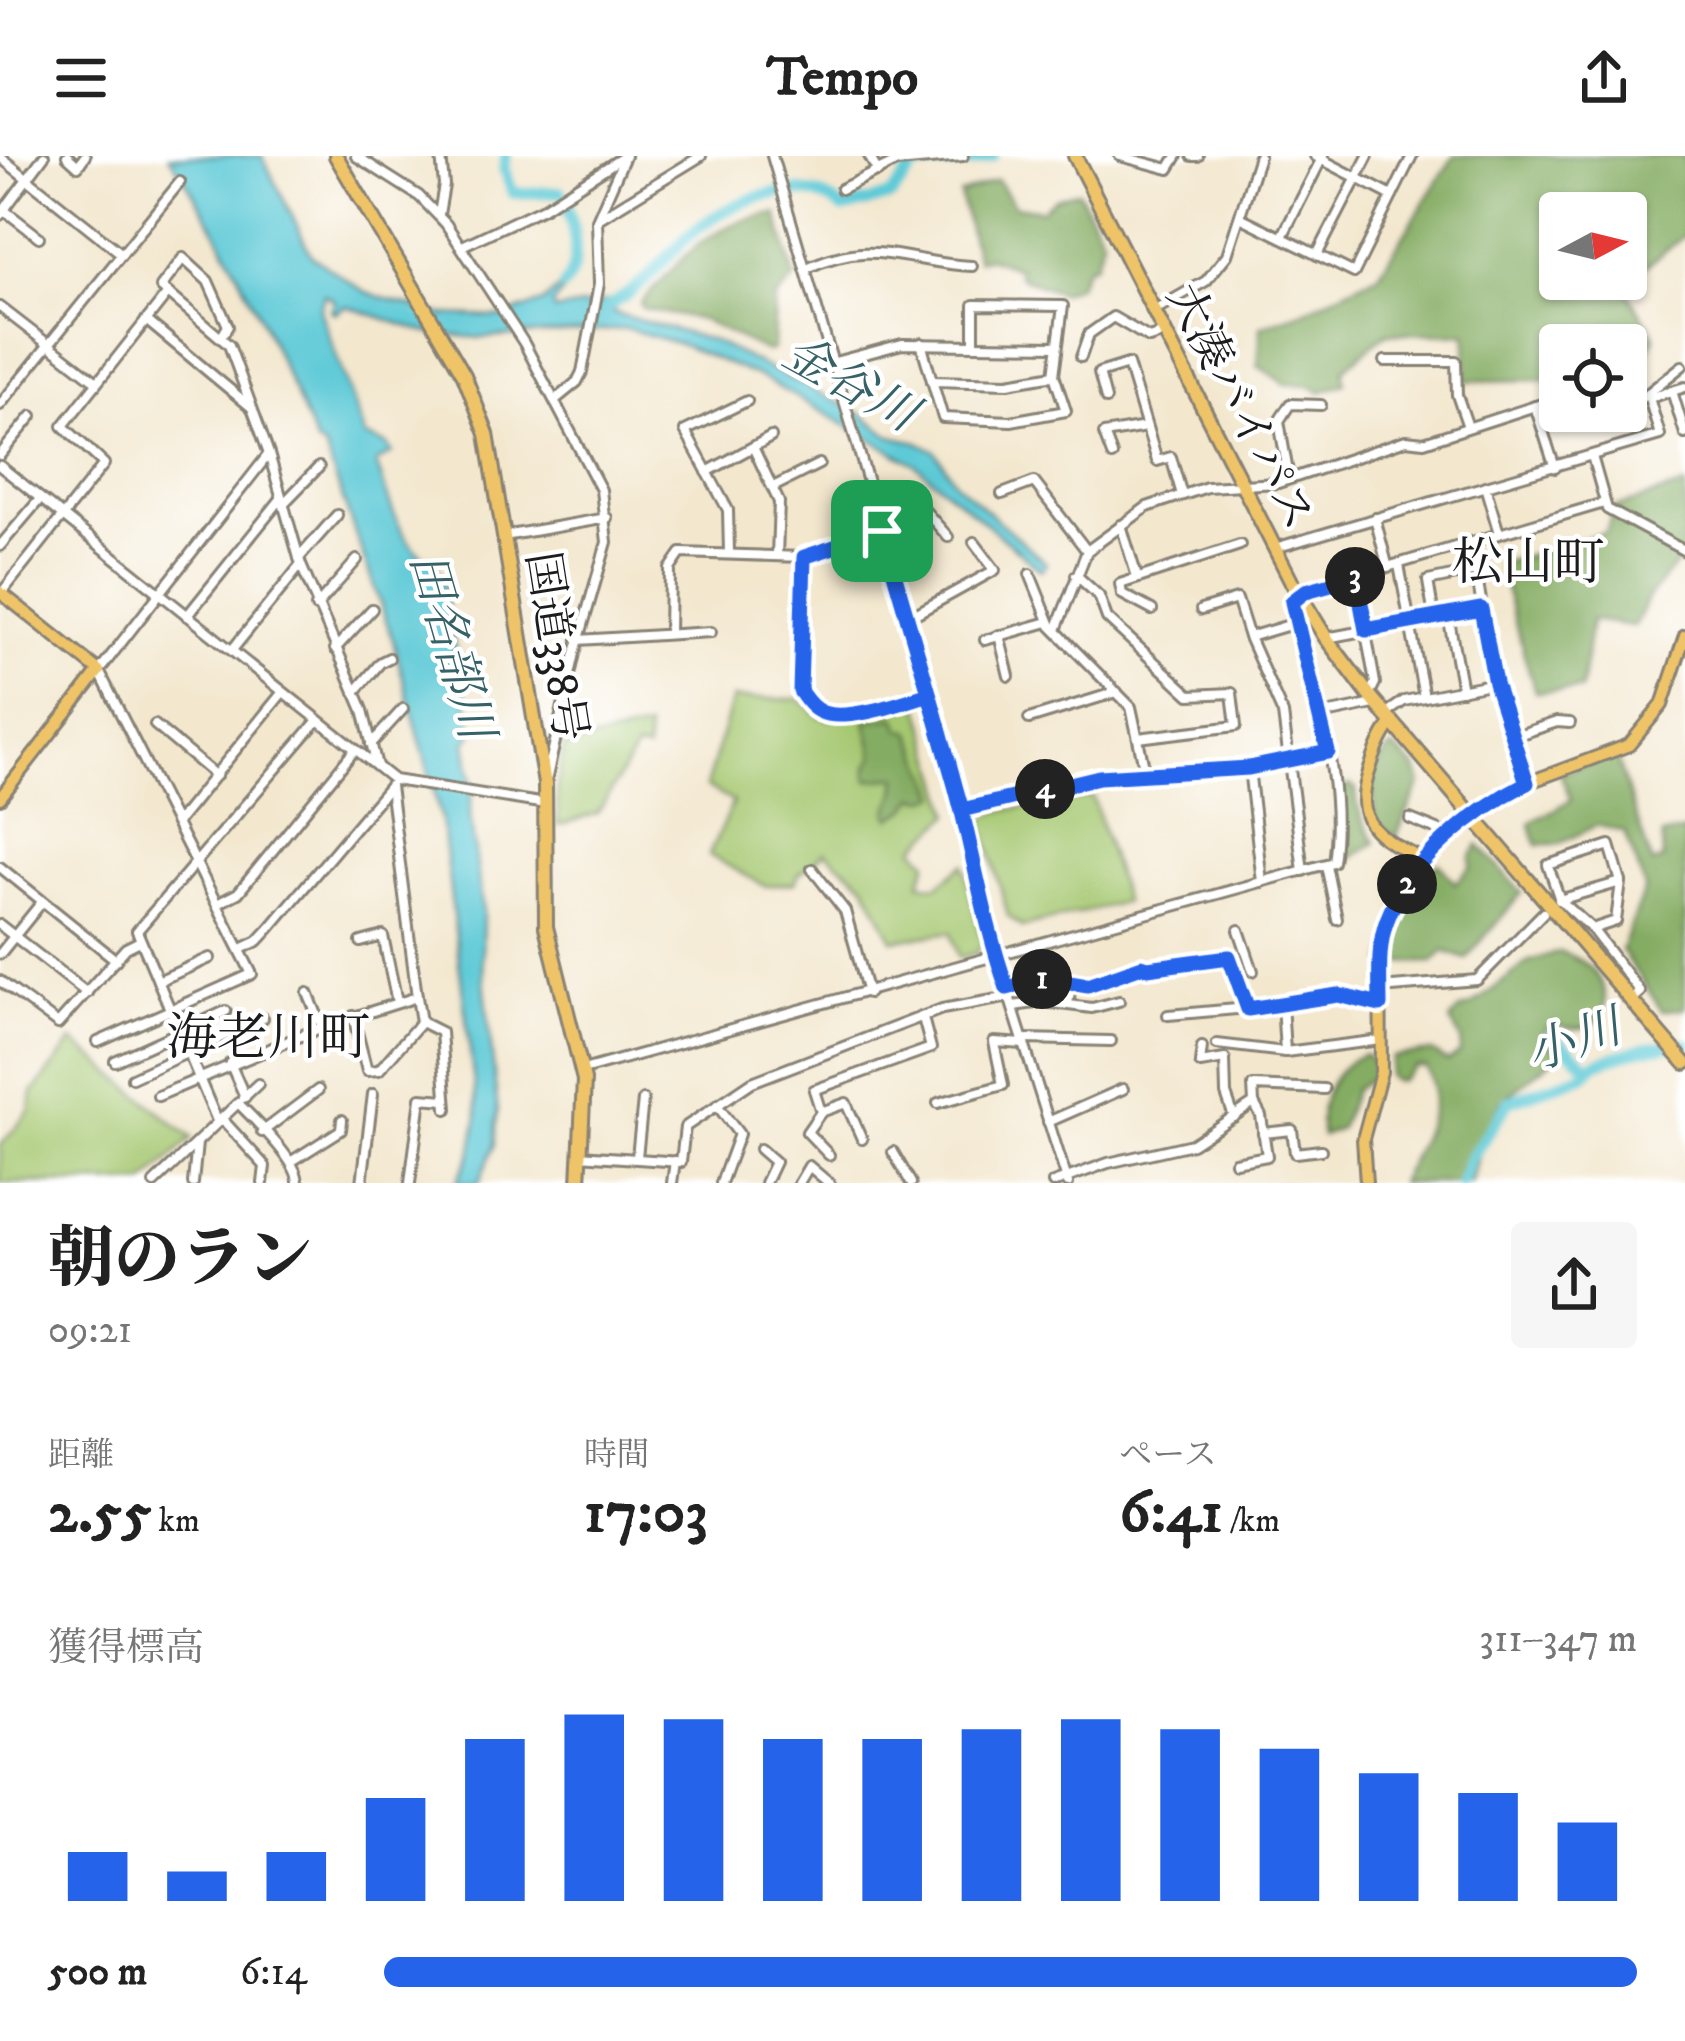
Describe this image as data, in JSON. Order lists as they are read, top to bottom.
{
  "streets": {
    "highway": ["大湊バイパス", "国道338号"]
  },
  "districts": ["松山町", "海老川町"],
  "water": ["金谷川", "田名部川", "小川"],
  "north": "right",
  "page": {
    "header": "Tempo",
    "pins": [
      "3",
      "4",
      "2",
      "1"
    ],
    "heading": ["朝のラン", "09:21"],
    "stats": [
      ["距離", "2.55 km"],
      ["時間", "17:03"],
      ["ペース", "6:41 /km"]
    ],
    "chart": ["獲得標高", "311–347 m"],
    "list": [
      {
        "name": "500 m",
        "note": "6:14"
      }
    ]
  }
}
